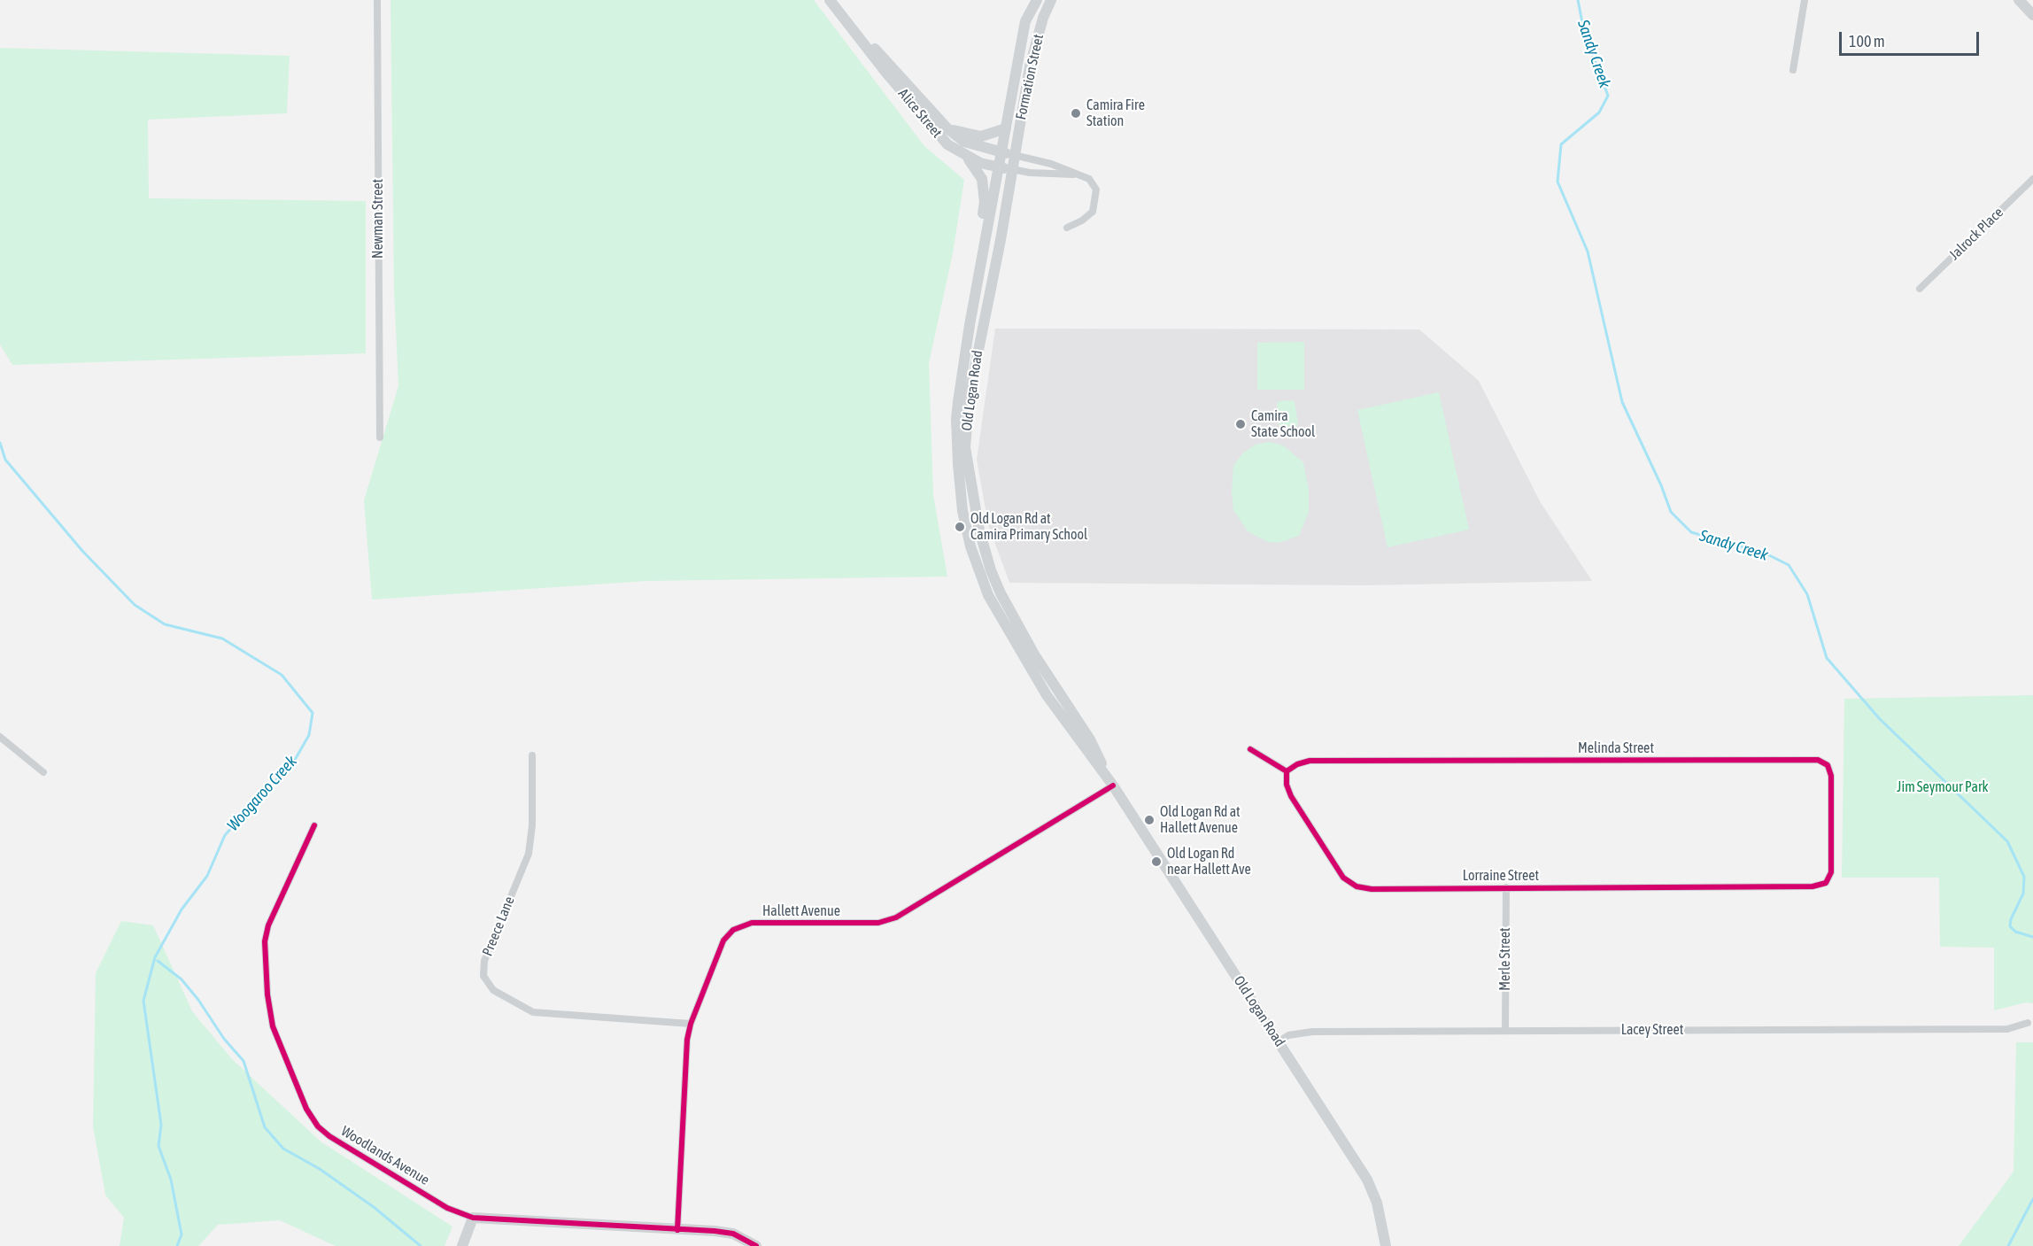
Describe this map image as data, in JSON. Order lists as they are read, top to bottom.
{
  "streets": {
    "main road": [
      "Formation Street",
      "Alice Street",
      "Old Logan Road",
      "Woodlands Avenue"
    ],
    "street": [
      "Newman Street",
      "Jalrock Place",
      "Melinda Street",
      "Lorraine Street",
      "Hallett Avenue",
      "Preece Lane",
      "Merle Street",
      "Lacey Street"
    ]
  },
  "crossings": [
    ["Formation Street", "Alice Street"],
    ["Formation Street", "Old Logan Road"],
    ["Alice Street", "Old Logan Road"],
    ["Old Logan Road", "Hallett Avenue"],
    ["Old Logan Road", "Lacey Street"],
    ["Melinda Street", "Lorraine Street"],
    ["Lorraine Street", "Merle Street"],
    ["Hallett Avenue", "Preece Lane"],
    ["Hallett Avenue", "Woodlands Avenue"],
    ["Merle Street", "Lacey Street"]
  ],
  "water": ["Sandy Creek", "Woogaroo Creek"],
  "parks": ["Jim Seymour Park"],
  "places": [
    "Camira Fire Station",
    "Camira State School",
    "Old Logan Rd at Camira Primary School",
    "Old Logan Rd at Hallett Avenue",
    "Old Logan Rd near Hallett Ave"
  ],
  "scale_bar": "100 m"
}
